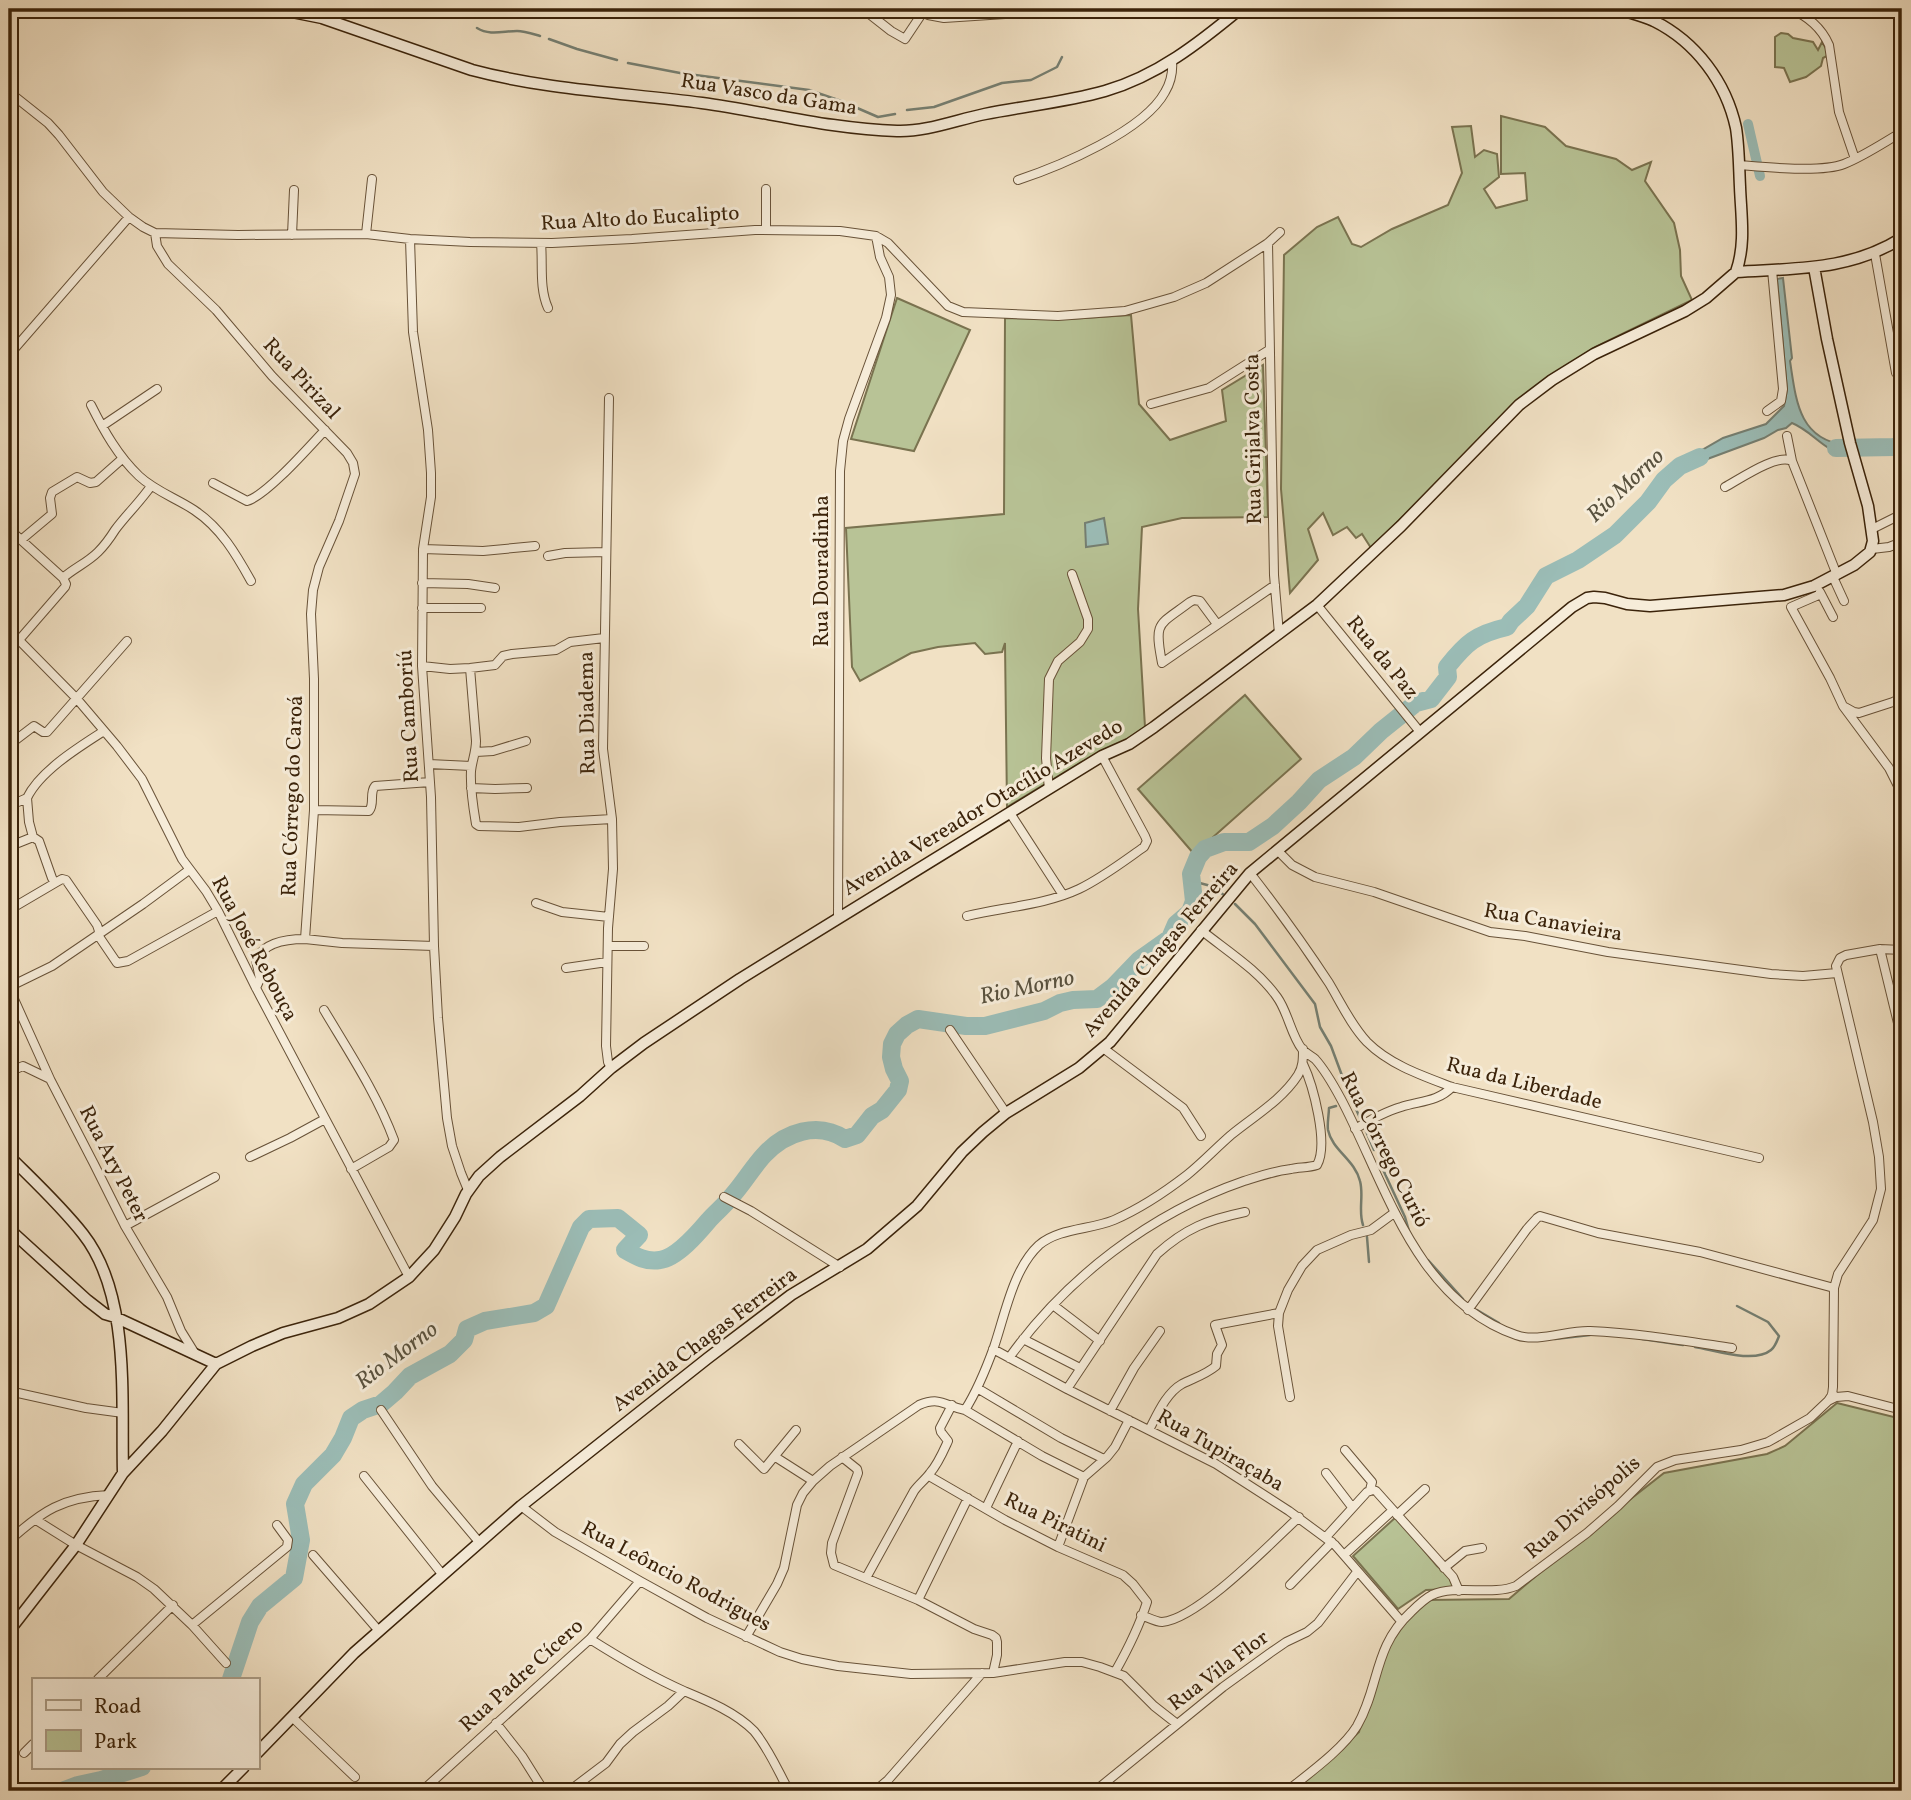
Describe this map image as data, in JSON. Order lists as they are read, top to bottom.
{
  "streets": {
    "main road": ["Rua Vasco da Gama", "Avenida Vereador Otacílio Azevedo", "Avenida Chagas Ferreira"],
    "street": [
      "Rua Alto do Eucalipto",
      "Rua Pirizal",
      "Rua Grijalva Costa",
      "Rua Douradinha",
      "Rua da Paz",
      "Rua Diadema",
      "Rua Camboriú",
      "Rua Córrego do Caroá",
      "Rua Canavieira",
      "Rua José Rebouça",
      "Rua da Liberdade",
      "Rua Córrego Curió",
      "Rua Ary Peter",
      "Rua Tupiraçaba",
      "Rua Divisópolis",
      "Rua Piratini",
      "Rua Leôncio Rodrigues",
      "Rua Vila Flor",
      "Rua Padre Cícero"
    ]
  },
  "crossings": [
    ["Rua Alto do Eucalipto", "Rua Pirizal"],
    ["Rua Alto do Eucalipto", "Rua Douradinha"],
    ["Rua Alto do Eucalipto", "Rua Camboriú"],
    ["Rua Pirizal", "Rua Córrego do Caroá"],
    ["Rua Grijalva Costa", "Avenida Vereador Otacílio Azevedo"],
    ["Rua Douradinha", "Avenida Vereador Otacílio Azevedo"],
    ["Rua da Paz", "Avenida Vereador Otacílio Azevedo"],
    ["Rua da Paz", "Avenida Chagas Ferreira"],
    ["Rua Diadema", "Avenida Vereador Otacílio Azevedo"],
    ["Rua Camboriú", "Avenida Vereador Otacílio Azevedo"],
    ["Avenida Vereador Otacílio Azevedo", "Rua José Rebouça"],
    ["Rua Canavieira", "Avenida Chagas Ferreira"],
    ["Avenida Chagas Ferreira", "Rua da Liberdade"],
    ["Avenida Chagas Ferreira", "Rua Córrego Curió"],
    ["Avenida Chagas Ferreira", "Rua Leôncio Rodrigues"],
    ["Rua Tupiraçaba", "Rua Divisópolis"],
    ["Rua Tupiraçaba", "Rua Vila Flor"],
    ["Rua Leôncio Rodrigues", "Rua Vila Flor"],
    ["Rua Leôncio Rodrigues", "Rua Padre Cícero"]
  ],
  "water": ["Rio Morno"],
  "legend": ["Road", "Park"]
}
